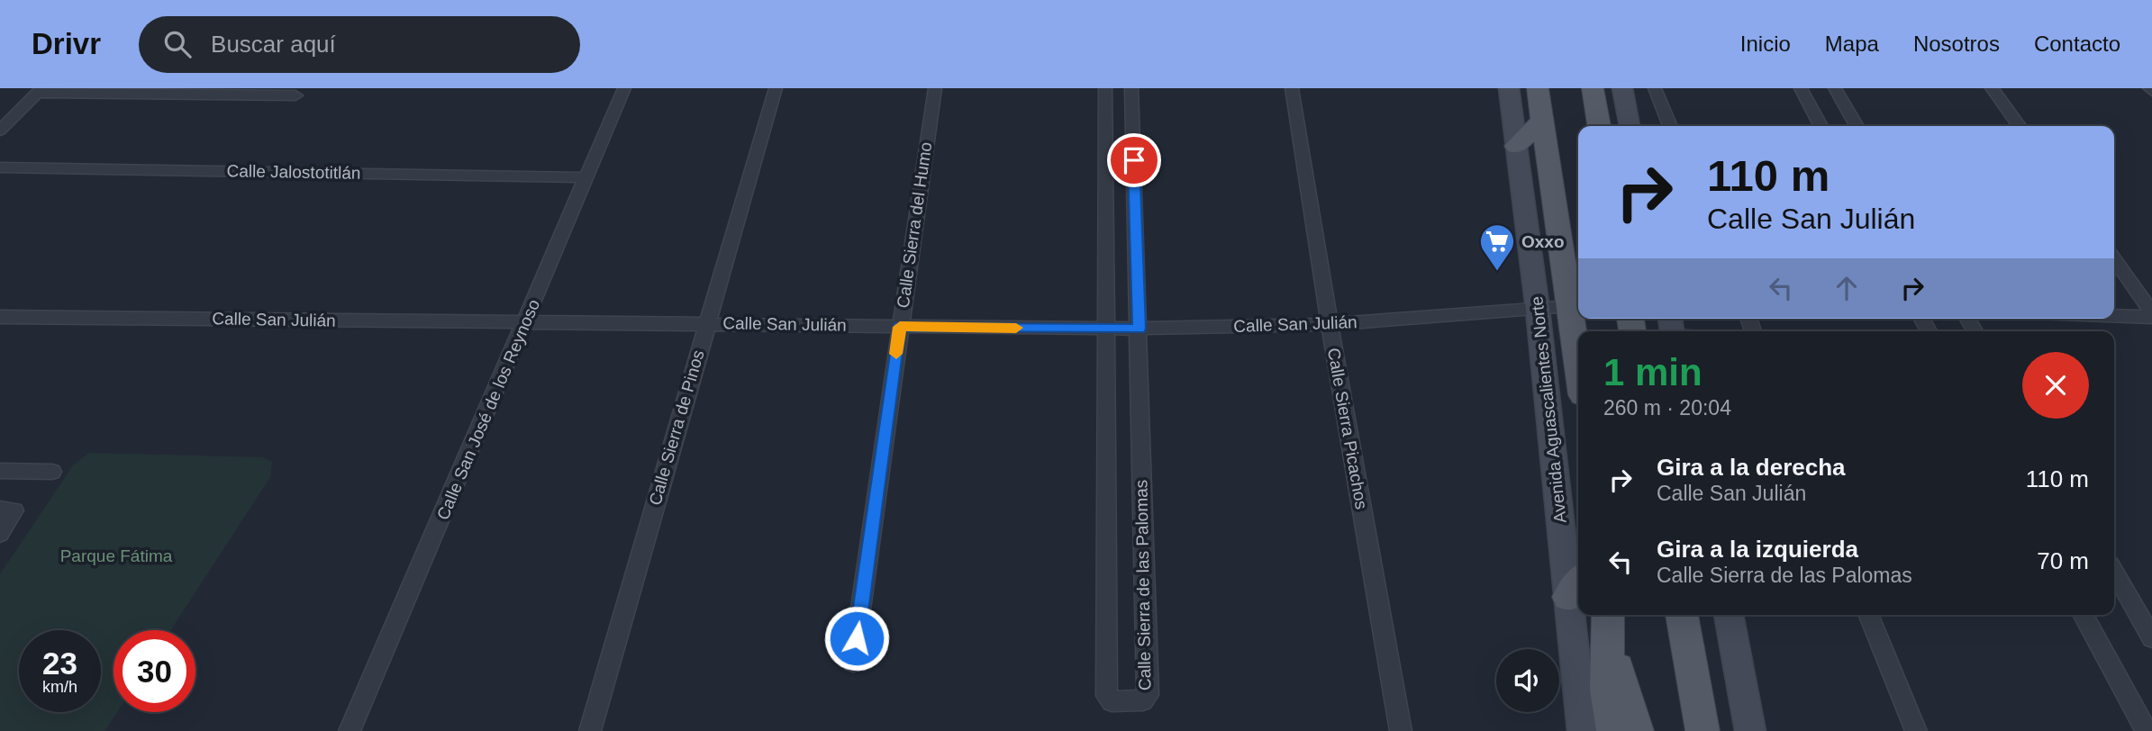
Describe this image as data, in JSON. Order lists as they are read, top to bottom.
{
  "streets": {
    "main road": ["Avenida Aguascalientes Norte"],
    "street": [
      "Calle Jalostotitlán",
      "Calle Sierra del Humo",
      "Calle San Julián",
      "Calle San José de los Reynoso",
      "Calle Sierra de Pinos",
      "Calle Sierra Picachos",
      "Calle Sierra de las Palomas"
    ]
  },
  "crossings": [
    ["Calle Jalostotitlán", "Calle San José de los Reynoso"],
    ["Calle Sierra del Humo", "Calle San Julián"],
    ["Calle San Julián", "Calle San José de los Reynoso"],
    ["Calle San Julián", "Avenida Aguascalientes Norte"],
    ["Calle San Julián", "Calle Sierra de Pinos"],
    ["Calle San Julián", "Calle Sierra Picachos"],
    ["Calle San Julián", "Calle Sierra de las Palomas"]
  ],
  "parks": ["Parque Fátima"],
  "places": {
    "supermarket": ["Oxxo"]
  },
  "page": {
    "header": "Drivr",
    "search": "Buscar aquí",
    "nav": [
      "Inicio",
      "Mapa",
      "Nosotros",
      "Contacto"
    ],
    "turn": ["110 m", "Calle San Julián"],
    "heading": ["1 min", "260 m · 20:04"],
    "list": [
      {
        "name": "Gira a la derecha",
        "note": "Calle San Julián",
        "value": "110 m"
      },
      {
        "name": "Gira a la izquierda",
        "note": "Calle Sierra de las Palomas",
        "value": "70 m"
      }
    ],
    "speed": "23 km/h",
    "limit": "30"
  }
}
